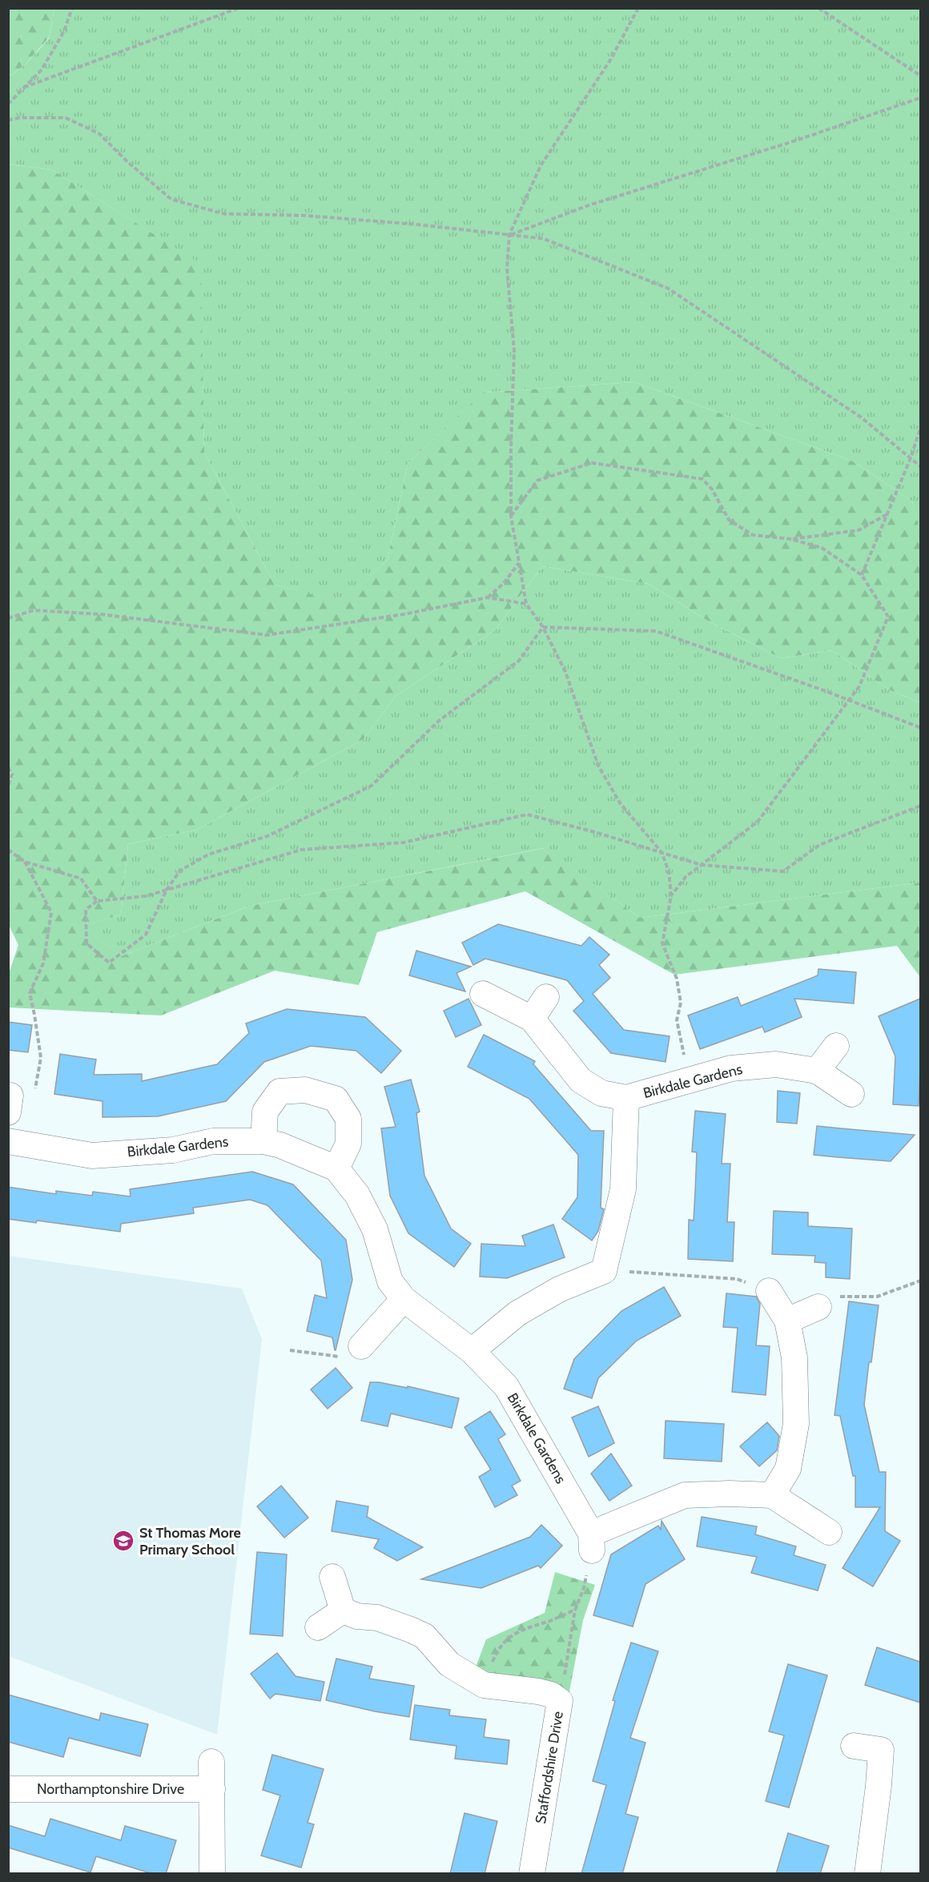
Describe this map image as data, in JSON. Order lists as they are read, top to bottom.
{
  "streets": {
    "street": ["Birkdale Gardens", "Staffordshire Drive", "Northamptonshire Drive"]
  },
  "places": {
    "school or university": ["St Thomas More Primary School"]
  }
}
